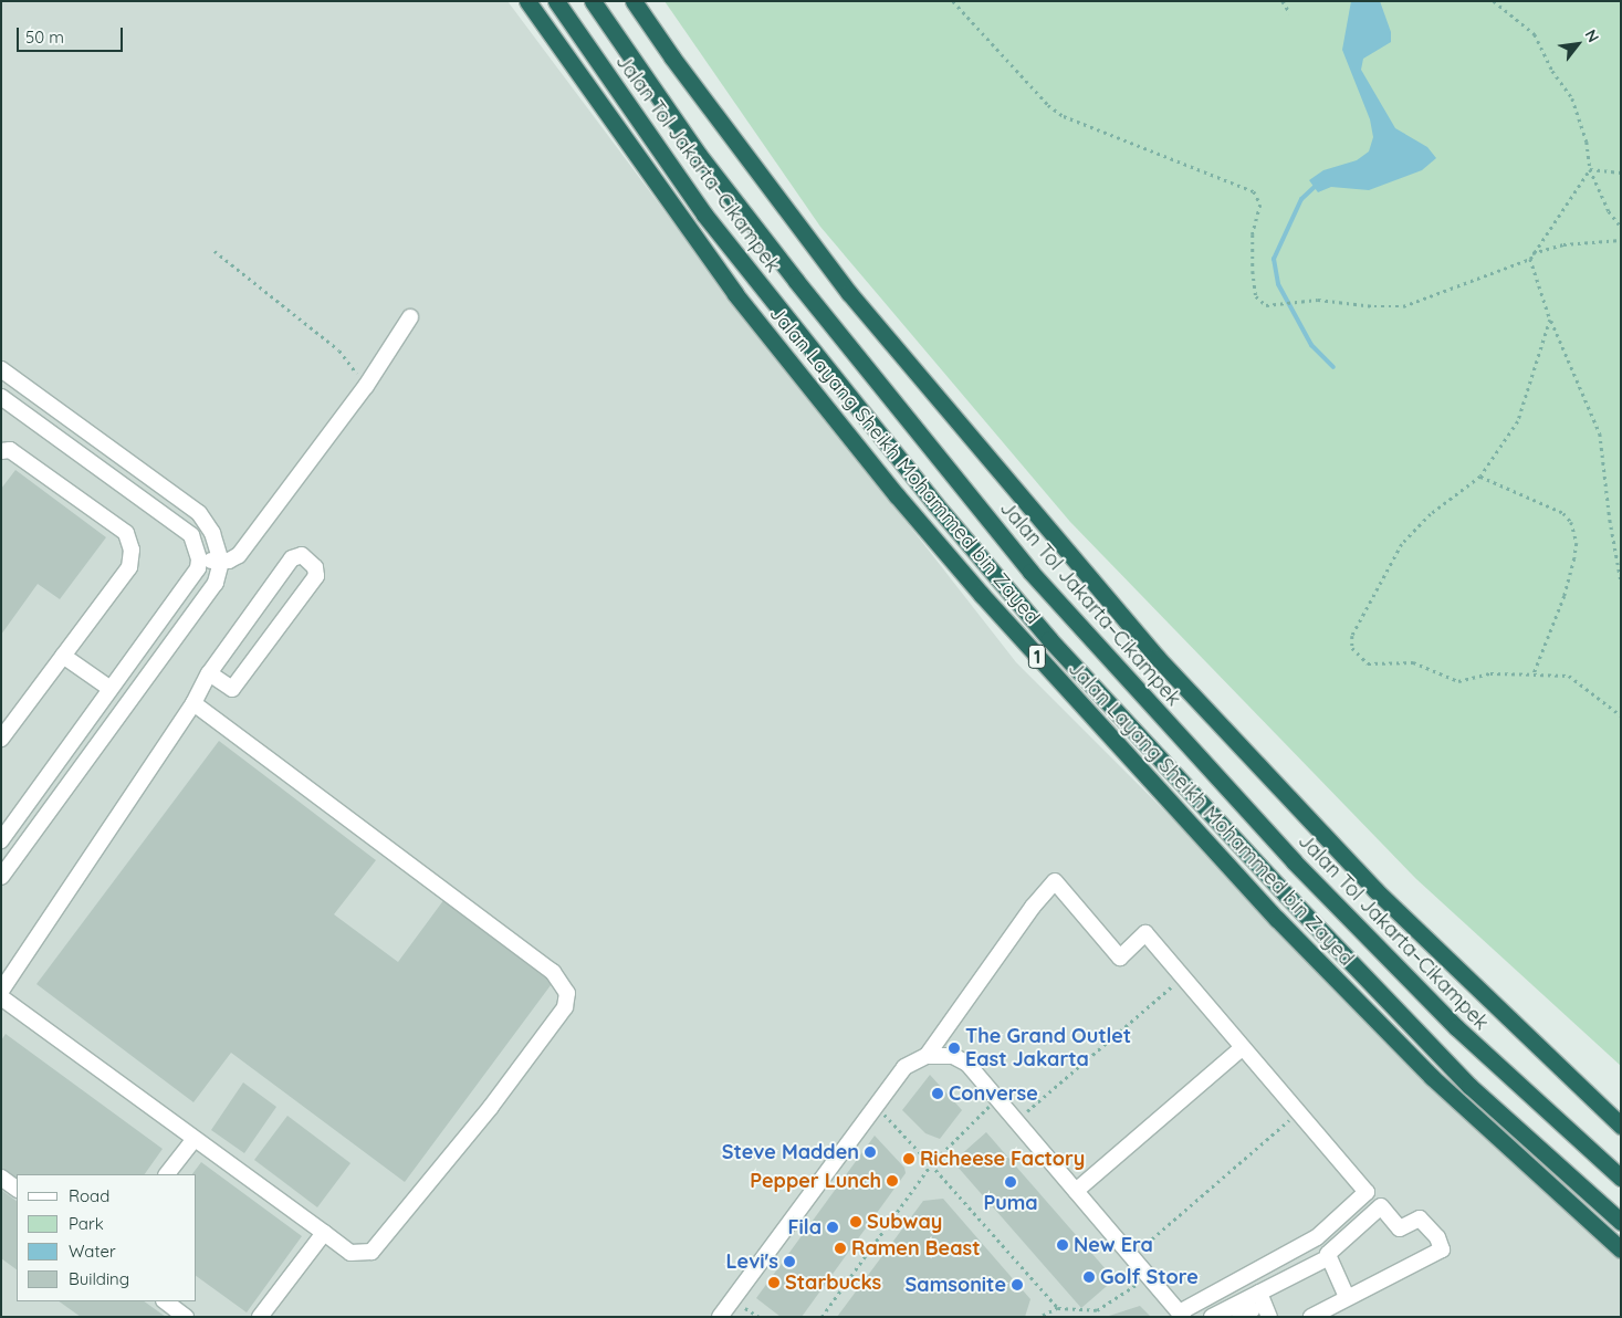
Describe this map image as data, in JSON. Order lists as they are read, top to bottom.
{
  "streets": {
    "highway": ["Jalan Tol Jakarta–Cikampek", "Jalan Layang Sheikh Mohammed bin Zayed", "1"]
  },
  "places": [
    "The Grand Outlet East Jakarta",
    "Converse",
    "Steve Madden",
    "Richeese Factory",
    "Pepper Lunch",
    "Puma",
    "Subway",
    "Fila",
    "New Era",
    "Ramen Beast",
    "Levi's",
    "Golf Store",
    "Starbucks",
    "Samsonite"
  ],
  "legend": [
    "Road",
    "Park",
    "Water",
    "Building"
  ],
  "scale_bar": "50 m",
  "north": "top right"
}
